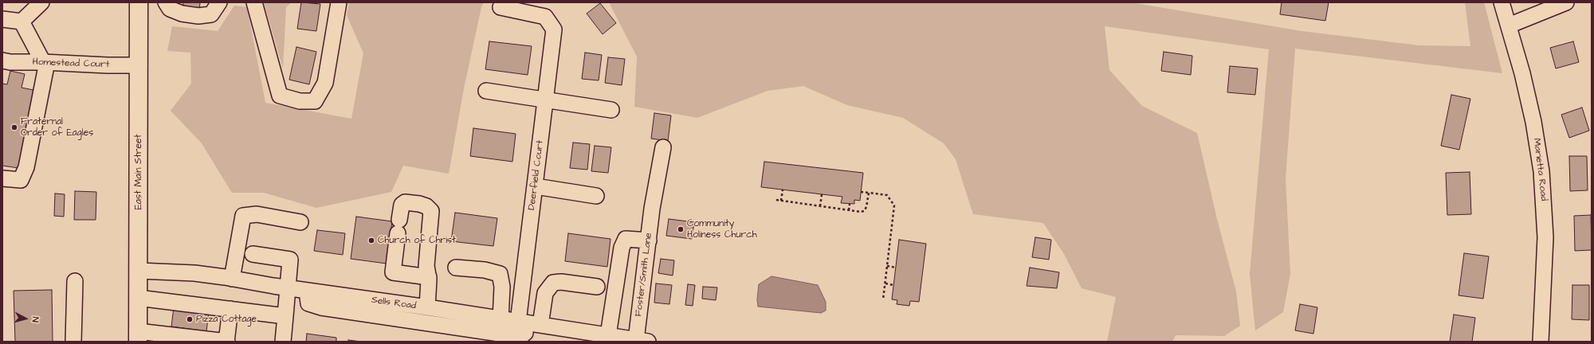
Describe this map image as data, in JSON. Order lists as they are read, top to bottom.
{
  "streets": {
    "main road": ["East Main Street"],
    "street": [
      "Homestead Court",
      "Marietta Road",
      "Deerfield Court",
      "Foster/Smith Lane",
      "Sells Road"
    ]
  },
  "crossings": [
    ["Homestead Court", "East Main Street"],
    ["East Main Street", "Sells Road"],
    ["Deerfield Court", "Sells Road"],
    ["Foster/Smith Lane", "Sells Road"]
  ],
  "places": [
    "Fraternal Order of Eagles",
    "Community Holiness Church",
    "Church of Christ",
    "Pizza Cottage"
  ],
  "north": "right"
}
